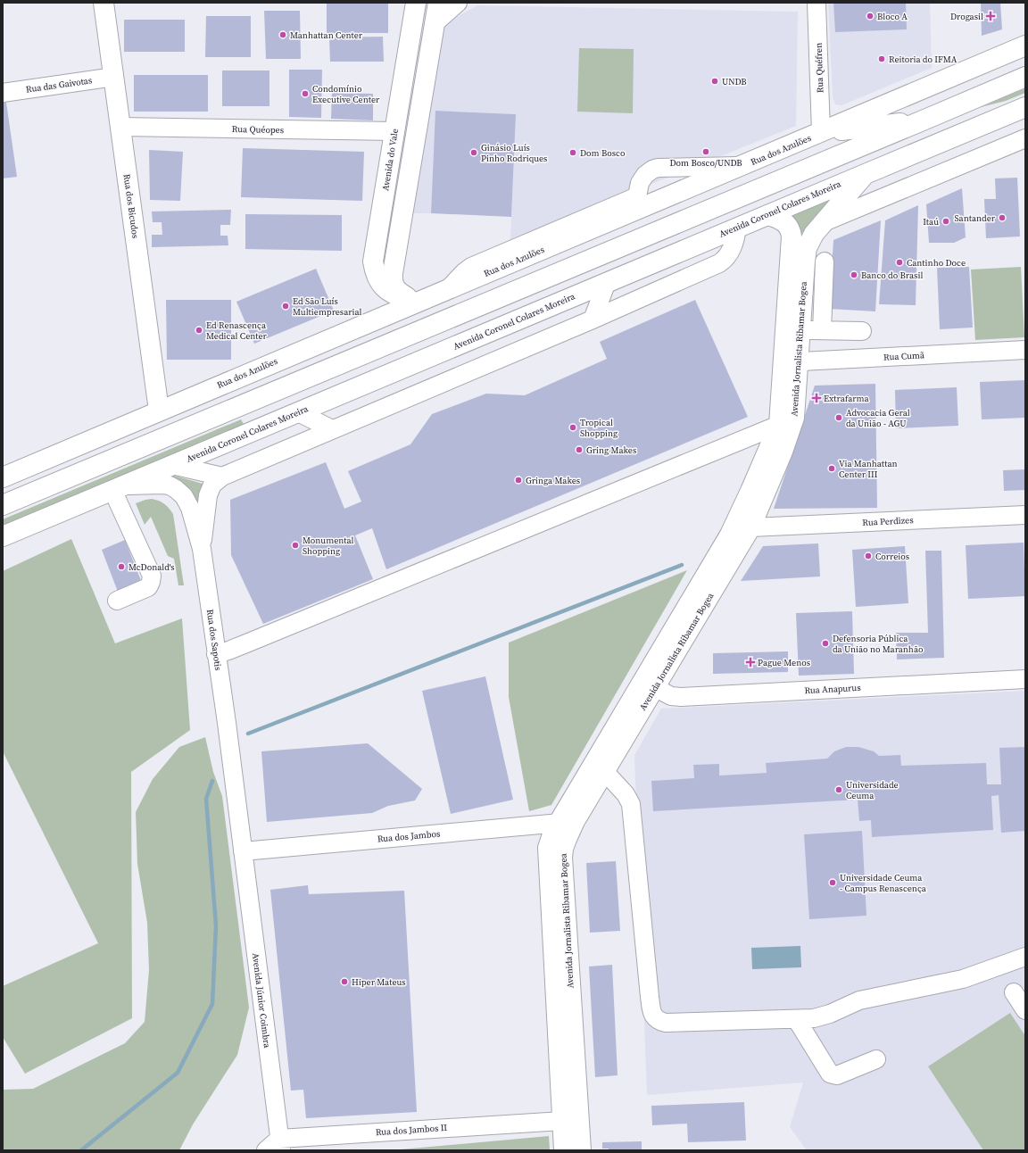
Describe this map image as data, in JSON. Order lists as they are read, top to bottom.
{
  "streets": {
    "main road": [
      "Rua dos Azulões",
      "Avenida do Vale",
      "Rua dos Bicudos",
      "Avenida Coronel Colares Moreira",
      "Avenida Jornalista Ribamar Bogea"
    ],
    "street": [
      "Rua Quéfren",
      "Rua das Gaivotas",
      "Rua Quéopes",
      "Rua Cumã",
      "Rua Perdizes",
      "Rua dos Sapotis",
      "Rua Anapurus",
      "Rua dos Jambos",
      "Avenida Júnior Coimbra",
      "Rua dos Jambos II"
    ]
  },
  "crossings": [
    ["Rua Quéfren", "Rua dos Azulões"],
    ["Rua das Gaivotas", "Rua dos Bicudos"],
    ["Rua Quéopes", "Avenida do Vale"],
    ["Rua Quéopes", "Rua dos Bicudos"],
    ["Rua dos Azulões", "Avenida do Vale"],
    ["Rua dos Azulões", "Rua dos Bicudos"],
    ["Avenida Coronel Colares Moreira", "Avenida Jornalista Ribamar Bogea"],
    ["Avenida Coronel Colares Moreira", "Rua dos Sapotis"],
    ["Avenida Jornalista Ribamar Bogea", "Rua Cumã"],
    ["Avenida Jornalista Ribamar Bogea", "Rua Perdizes"],
    ["Avenida Jornalista Ribamar Bogea", "Rua Anapurus"],
    ["Avenida Jornalista Ribamar Bogea", "Rua dos Jambos"],
    ["Avenida Jornalista Ribamar Bogea", "Rua dos Jambos II"],
    ["Rua dos Sapotis", "Rua dos Jambos"],
    ["Rua dos Sapotis", "Avenida Júnior Coimbra"],
    ["Rua dos Jambos", "Avenida Júnior Coimbra"],
    ["Avenida Júnior Coimbra", "Rua dos Jambos II"]
  ],
  "places": {
    "other": [
      "Bloco A",
      "Manhattan Center",
      "Reitoria do IFMA",
      "UNDB",
      "Condomínio Executive Center",
      "Dom Bosco/UNDB",
      "Ginásio Luís Pinho Rodriques",
      "Dom Bosco",
      "Santander",
      "Itaú",
      "Cantinho Doce",
      "Banco do Brasil",
      "Ed São Luís Multiempresarial",
      "Ed Renascença Medical Center",
      "Advocacia Geral da União - AGU",
      "Tropical Shopping",
      "Gring Makes",
      "Via Manhattan Center III",
      "Gringa Makes",
      "Monumental Shopping",
      "Correios",
      "McDonald's",
      "Defensoria Pública da União no Maranhão",
      "Universidade Ceuma",
      "Universidade Ceuma - Campus Renascença",
      "Hiper Mateus"
    ],
    "health": ["Drogasil", "Extrafarma", "Pague Menos"]
  }
}
